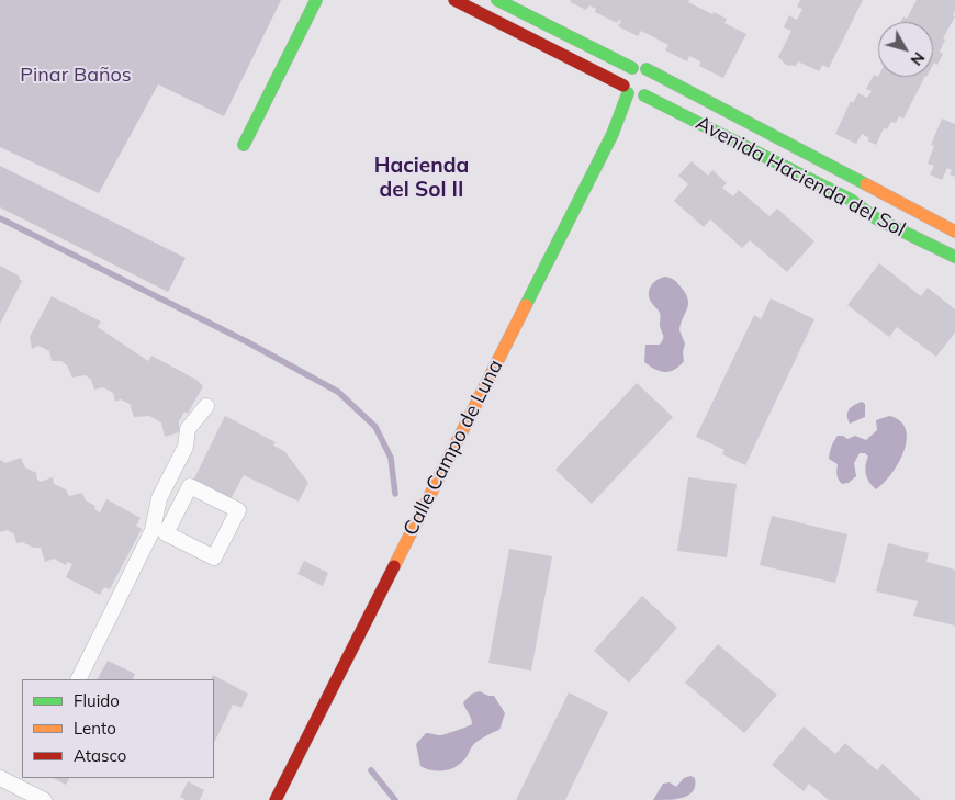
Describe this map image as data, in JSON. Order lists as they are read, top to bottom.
{
  "streets": {
    "street": ["Avenida Hacienda del Sol", "Calle Campo de Luna"]
  },
  "crossings": [
    ["Avenida Hacienda del Sol", "Calle Campo de Luna"]
  ],
  "districts": ["Hacienda del Sol II"],
  "parks": ["Pinar Baños"],
  "legend": ["Fluido", "Lento", "Atasco"],
  "north": "bottom right"
}
